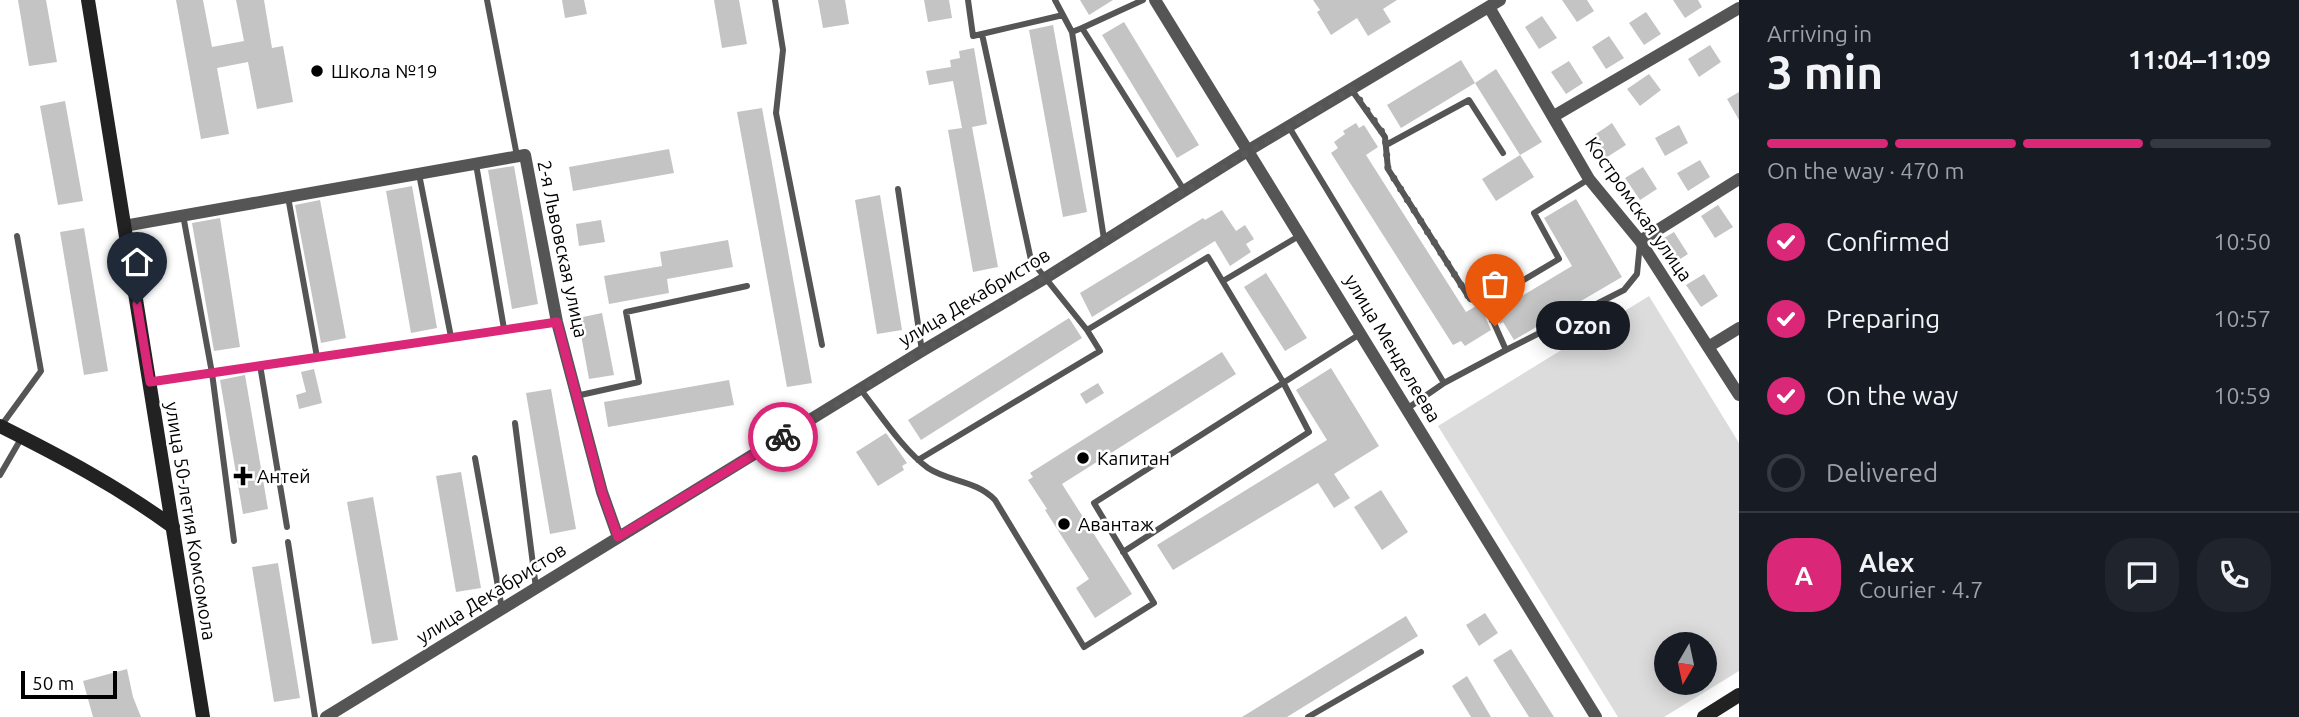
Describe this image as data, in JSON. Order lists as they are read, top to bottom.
{
  "streets": {
    "main road": ["улица 50-летия Комсомола"],
    "street": [
      "Костромская улица",
      "2-я Львовская улица",
      "улица Декабристов",
      "улица Менделеева"
    ]
  },
  "crossings": [
    ["Костромская улица", "улица Декабристов"],
    ["2-я Львовская улица", "улица Декабристов"],
    ["2-я Львовская улица", "улица 50-летия Комсомола"],
    ["улица Декабристов", "улица Менделеева"]
  ],
  "places": {
    "other": [
      "Школа №19",
      "Ozon",
      "Капитан",
      "Авантаж"
    ],
    "health": ["Антей"]
  },
  "scale_bar": "50 m",
  "north": "bottom",
  "page": {
    "heading": ["3 min", "Arriving in", "11:04–11:09"],
    "panel": ["Alex", "Courier · 4.7"],
    "bar": "On the way · 470 m",
    "list": [
      ["Confirmed", "10:50"],
      ["Preparing", "10:57"],
      ["On the way", "10:59"],
      "Delivered"
    ],
    "bubble": "Ozon",
    "round": "A",
    "scale": "50 m"
  }
}
